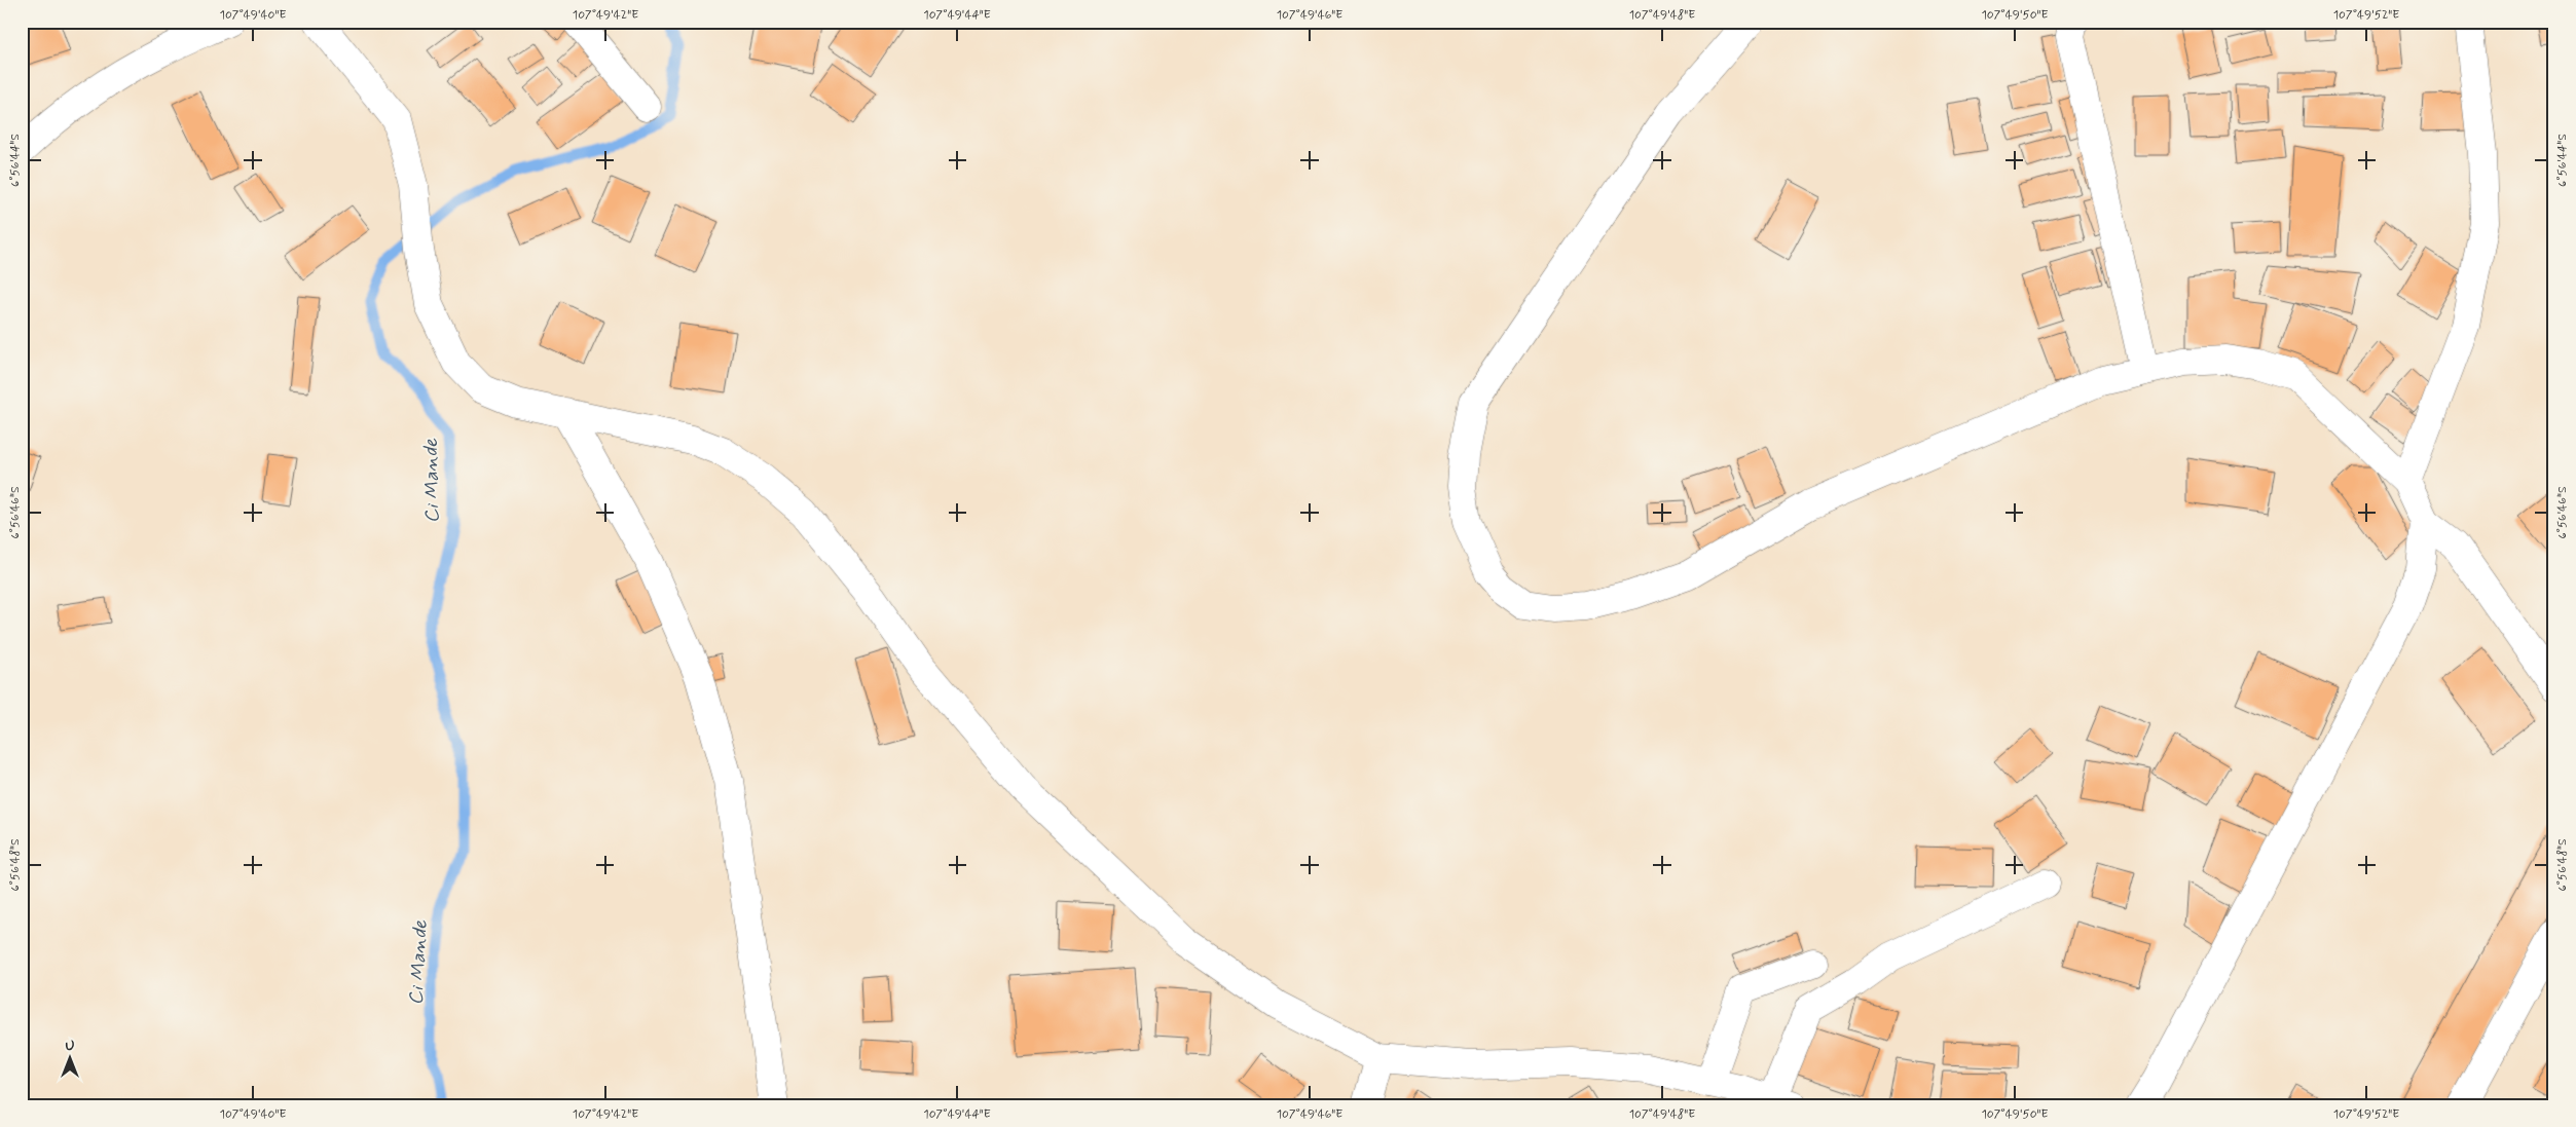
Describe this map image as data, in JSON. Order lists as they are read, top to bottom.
{
  "water": ["Ci Mande"],
  "north": "top",
  "coordinates": [
    "107°49'40\"E",
    "107°49'42\"E",
    "107°49'44\"E",
    "107°49'46\"E",
    "107°49'48\"E",
    "107°49'50\"E",
    "107°49'52\"E",
    "6°56'44\"S",
    "6°56'46\"S",
    "6°56'48\"S"
  ]
}
